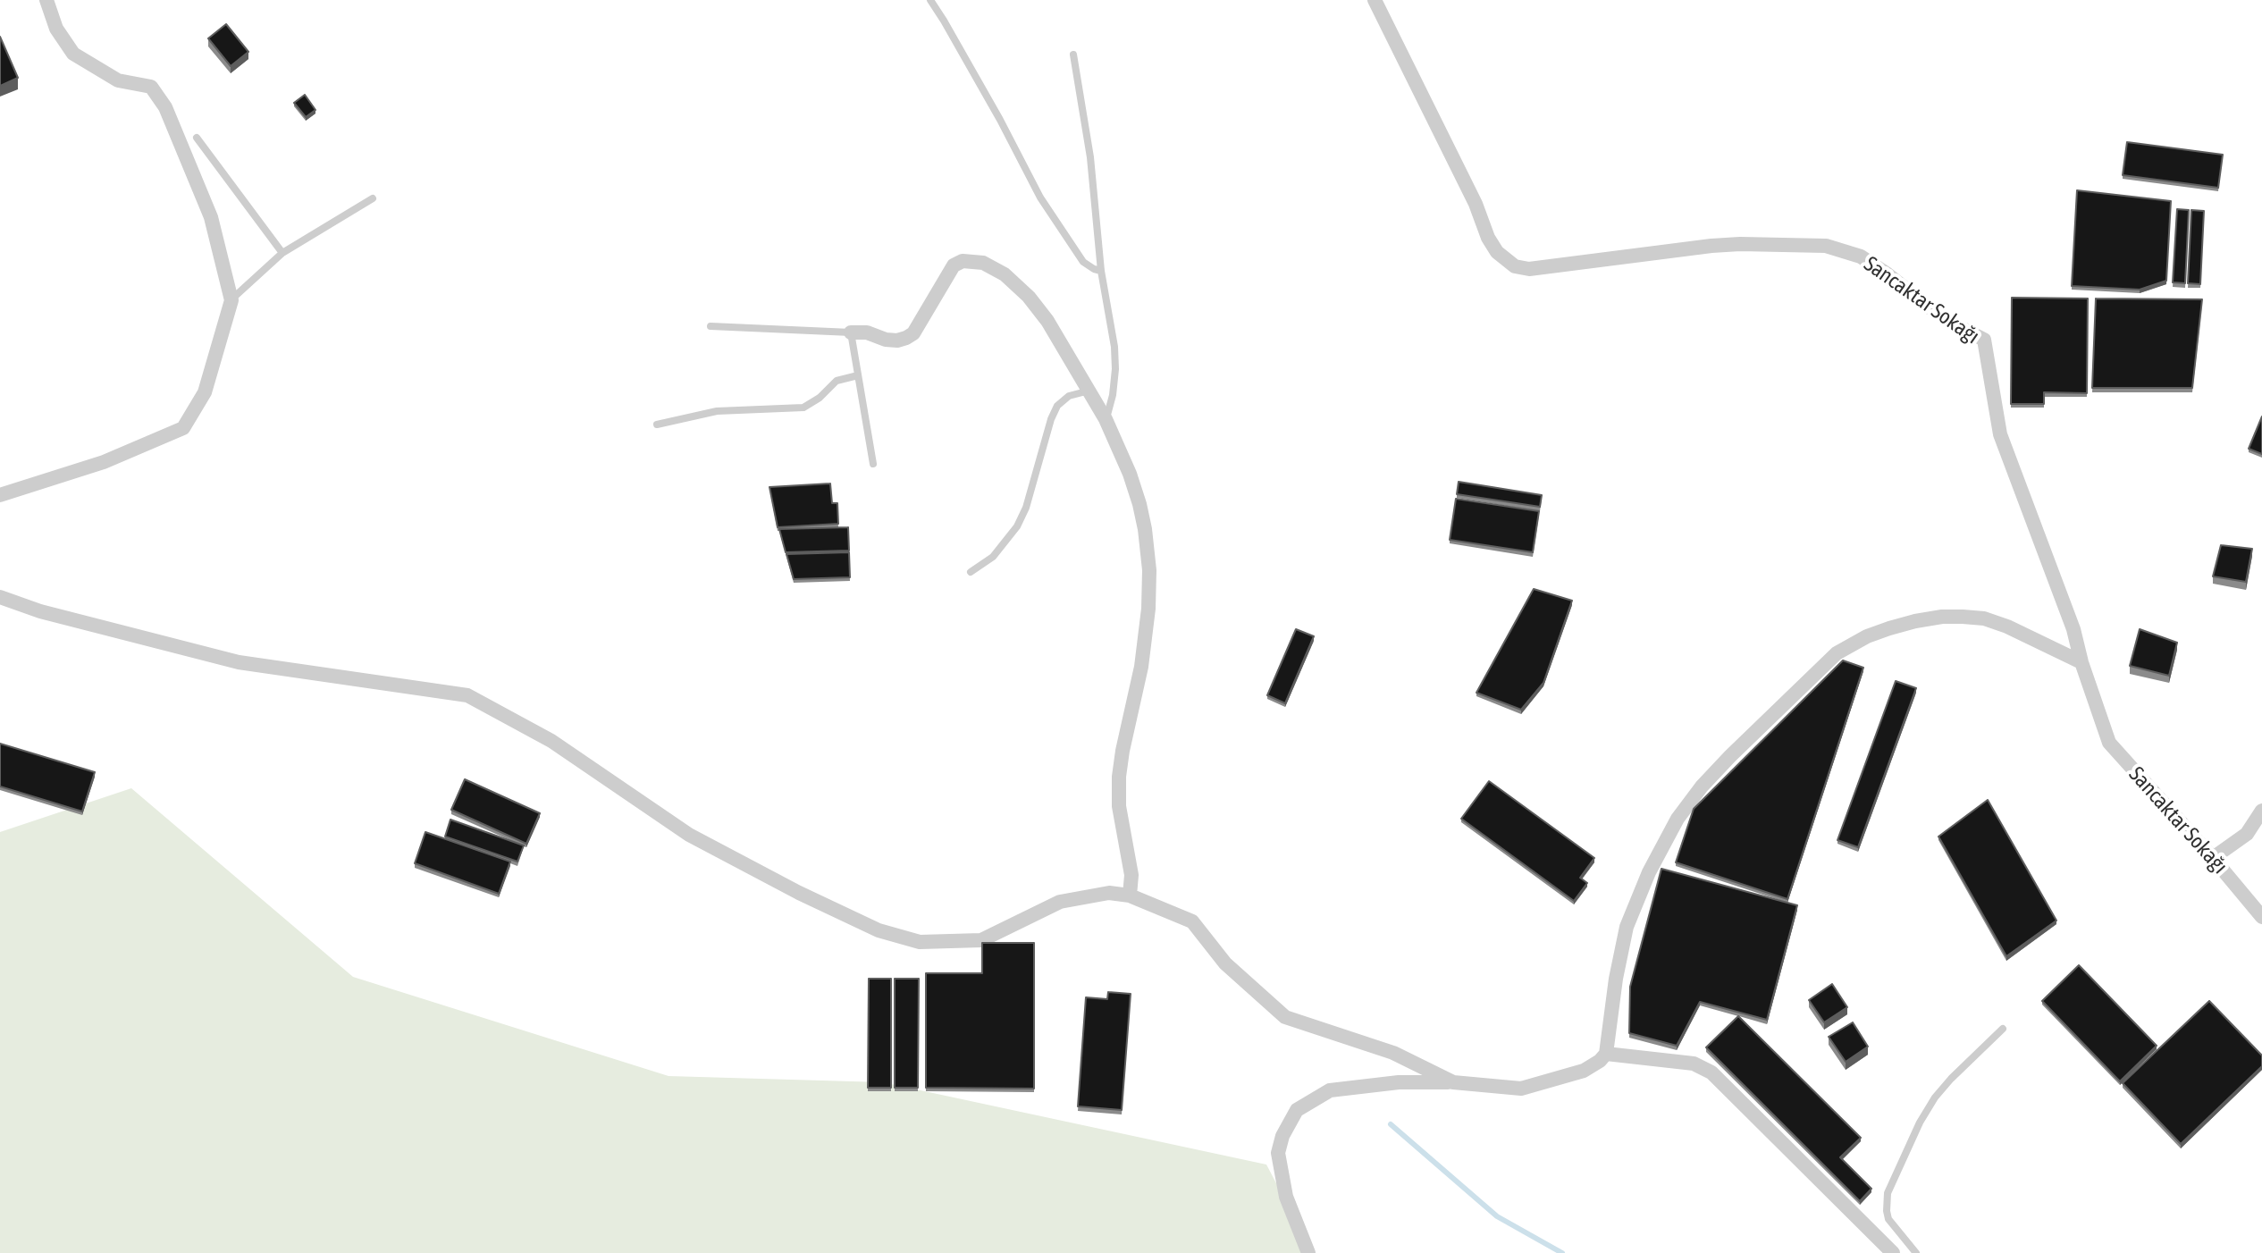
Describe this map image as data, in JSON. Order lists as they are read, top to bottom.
{
  "streets": {
    "street": ["Sancaktar Sokağı"]
  }
}
